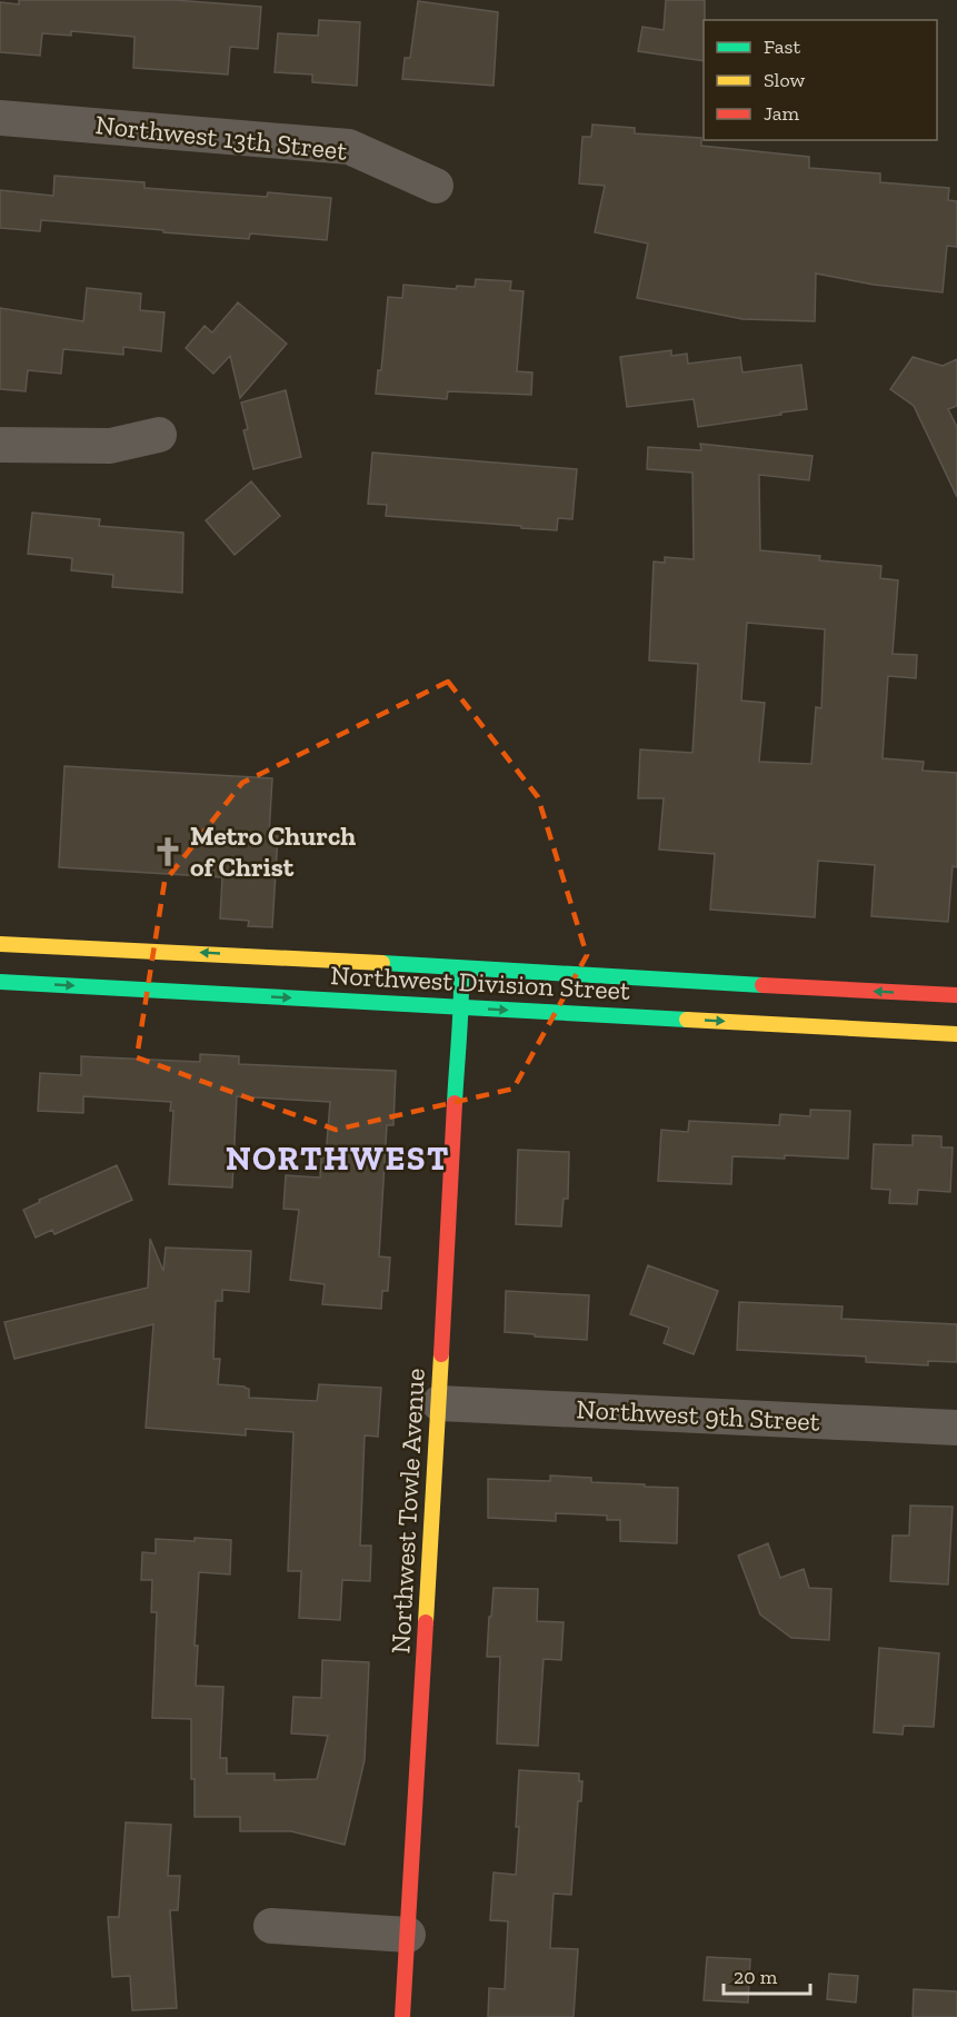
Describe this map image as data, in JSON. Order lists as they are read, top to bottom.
{
  "streets": {
    "main road": ["Northwest Division Street", "Northwest Towle Avenue"],
    "street": ["Northwest 13th Street", "Northwest 9th Street"]
  },
  "crossings": [
    ["Northwest Division Street", "Northwest Towle Avenue"],
    ["Northwest 9th Street", "Northwest Towle Avenue"]
  ],
  "districts": ["NORTHWEST"],
  "places": {
    "church": ["Metro Church of Christ"]
  },
  "legend": ["Fast", "Slow", "Jam"],
  "scale_bar": "20 m"
}
